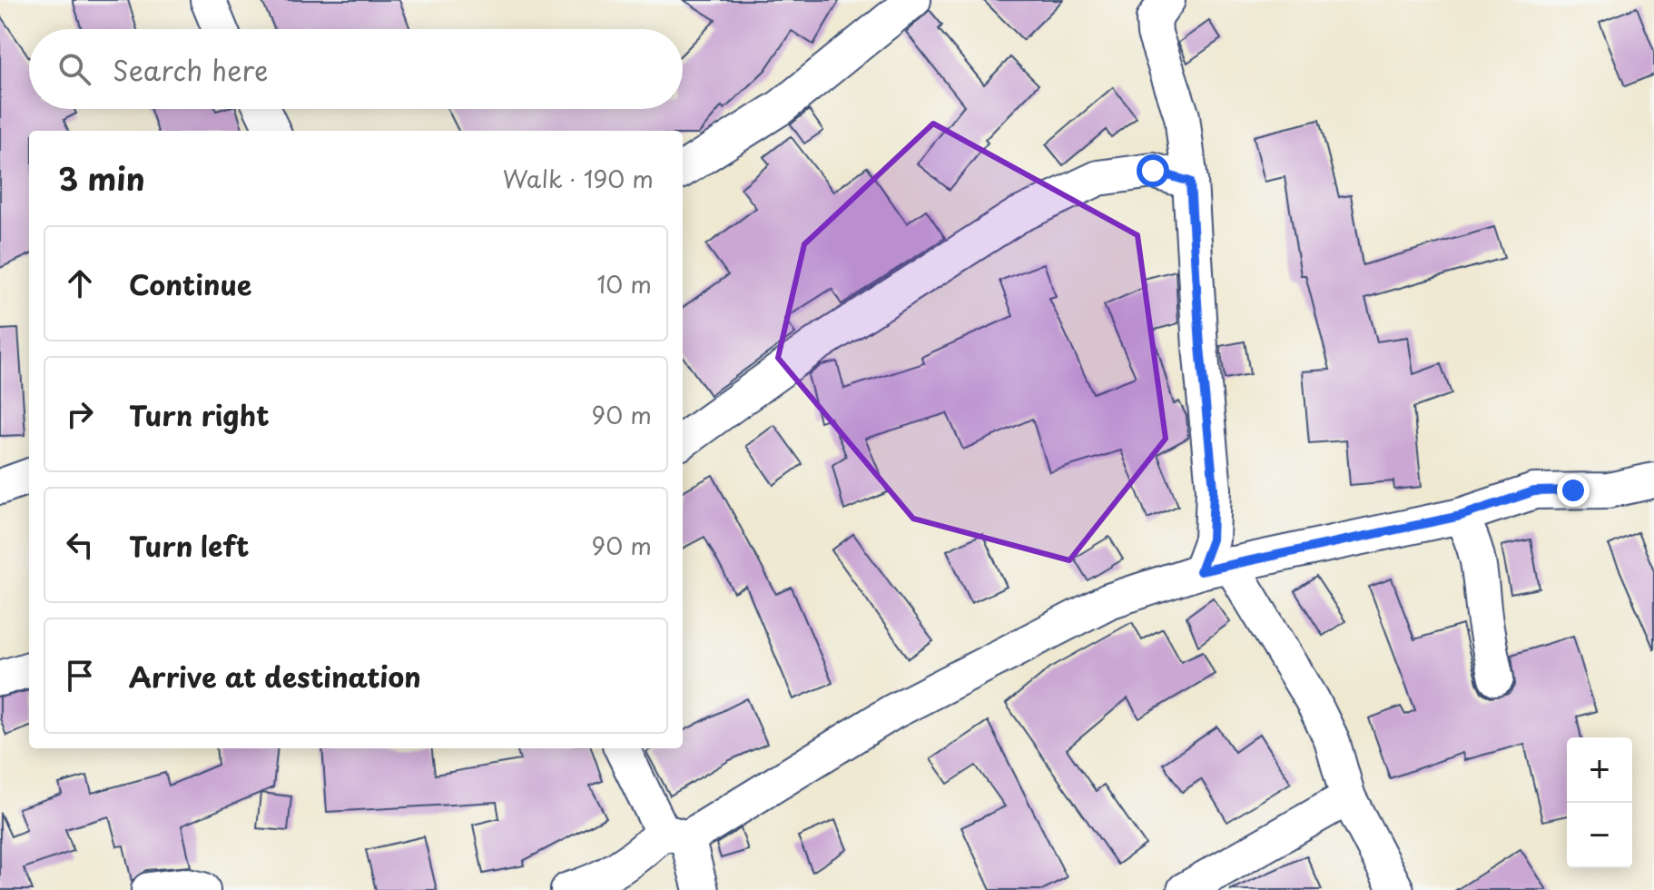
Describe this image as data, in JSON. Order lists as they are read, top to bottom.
{
  "page": {
    "search": "Search here",
    "heading": ["3 min", "Walk · 190 m"],
    "list": [
      ["Continue", "10 m"],
      ["Turn right", "90 m"],
      ["Turn left", "90 m"],
      "Arrive at destination"
    ],
    "map_buttons": ["+", "−"]
  }
}
